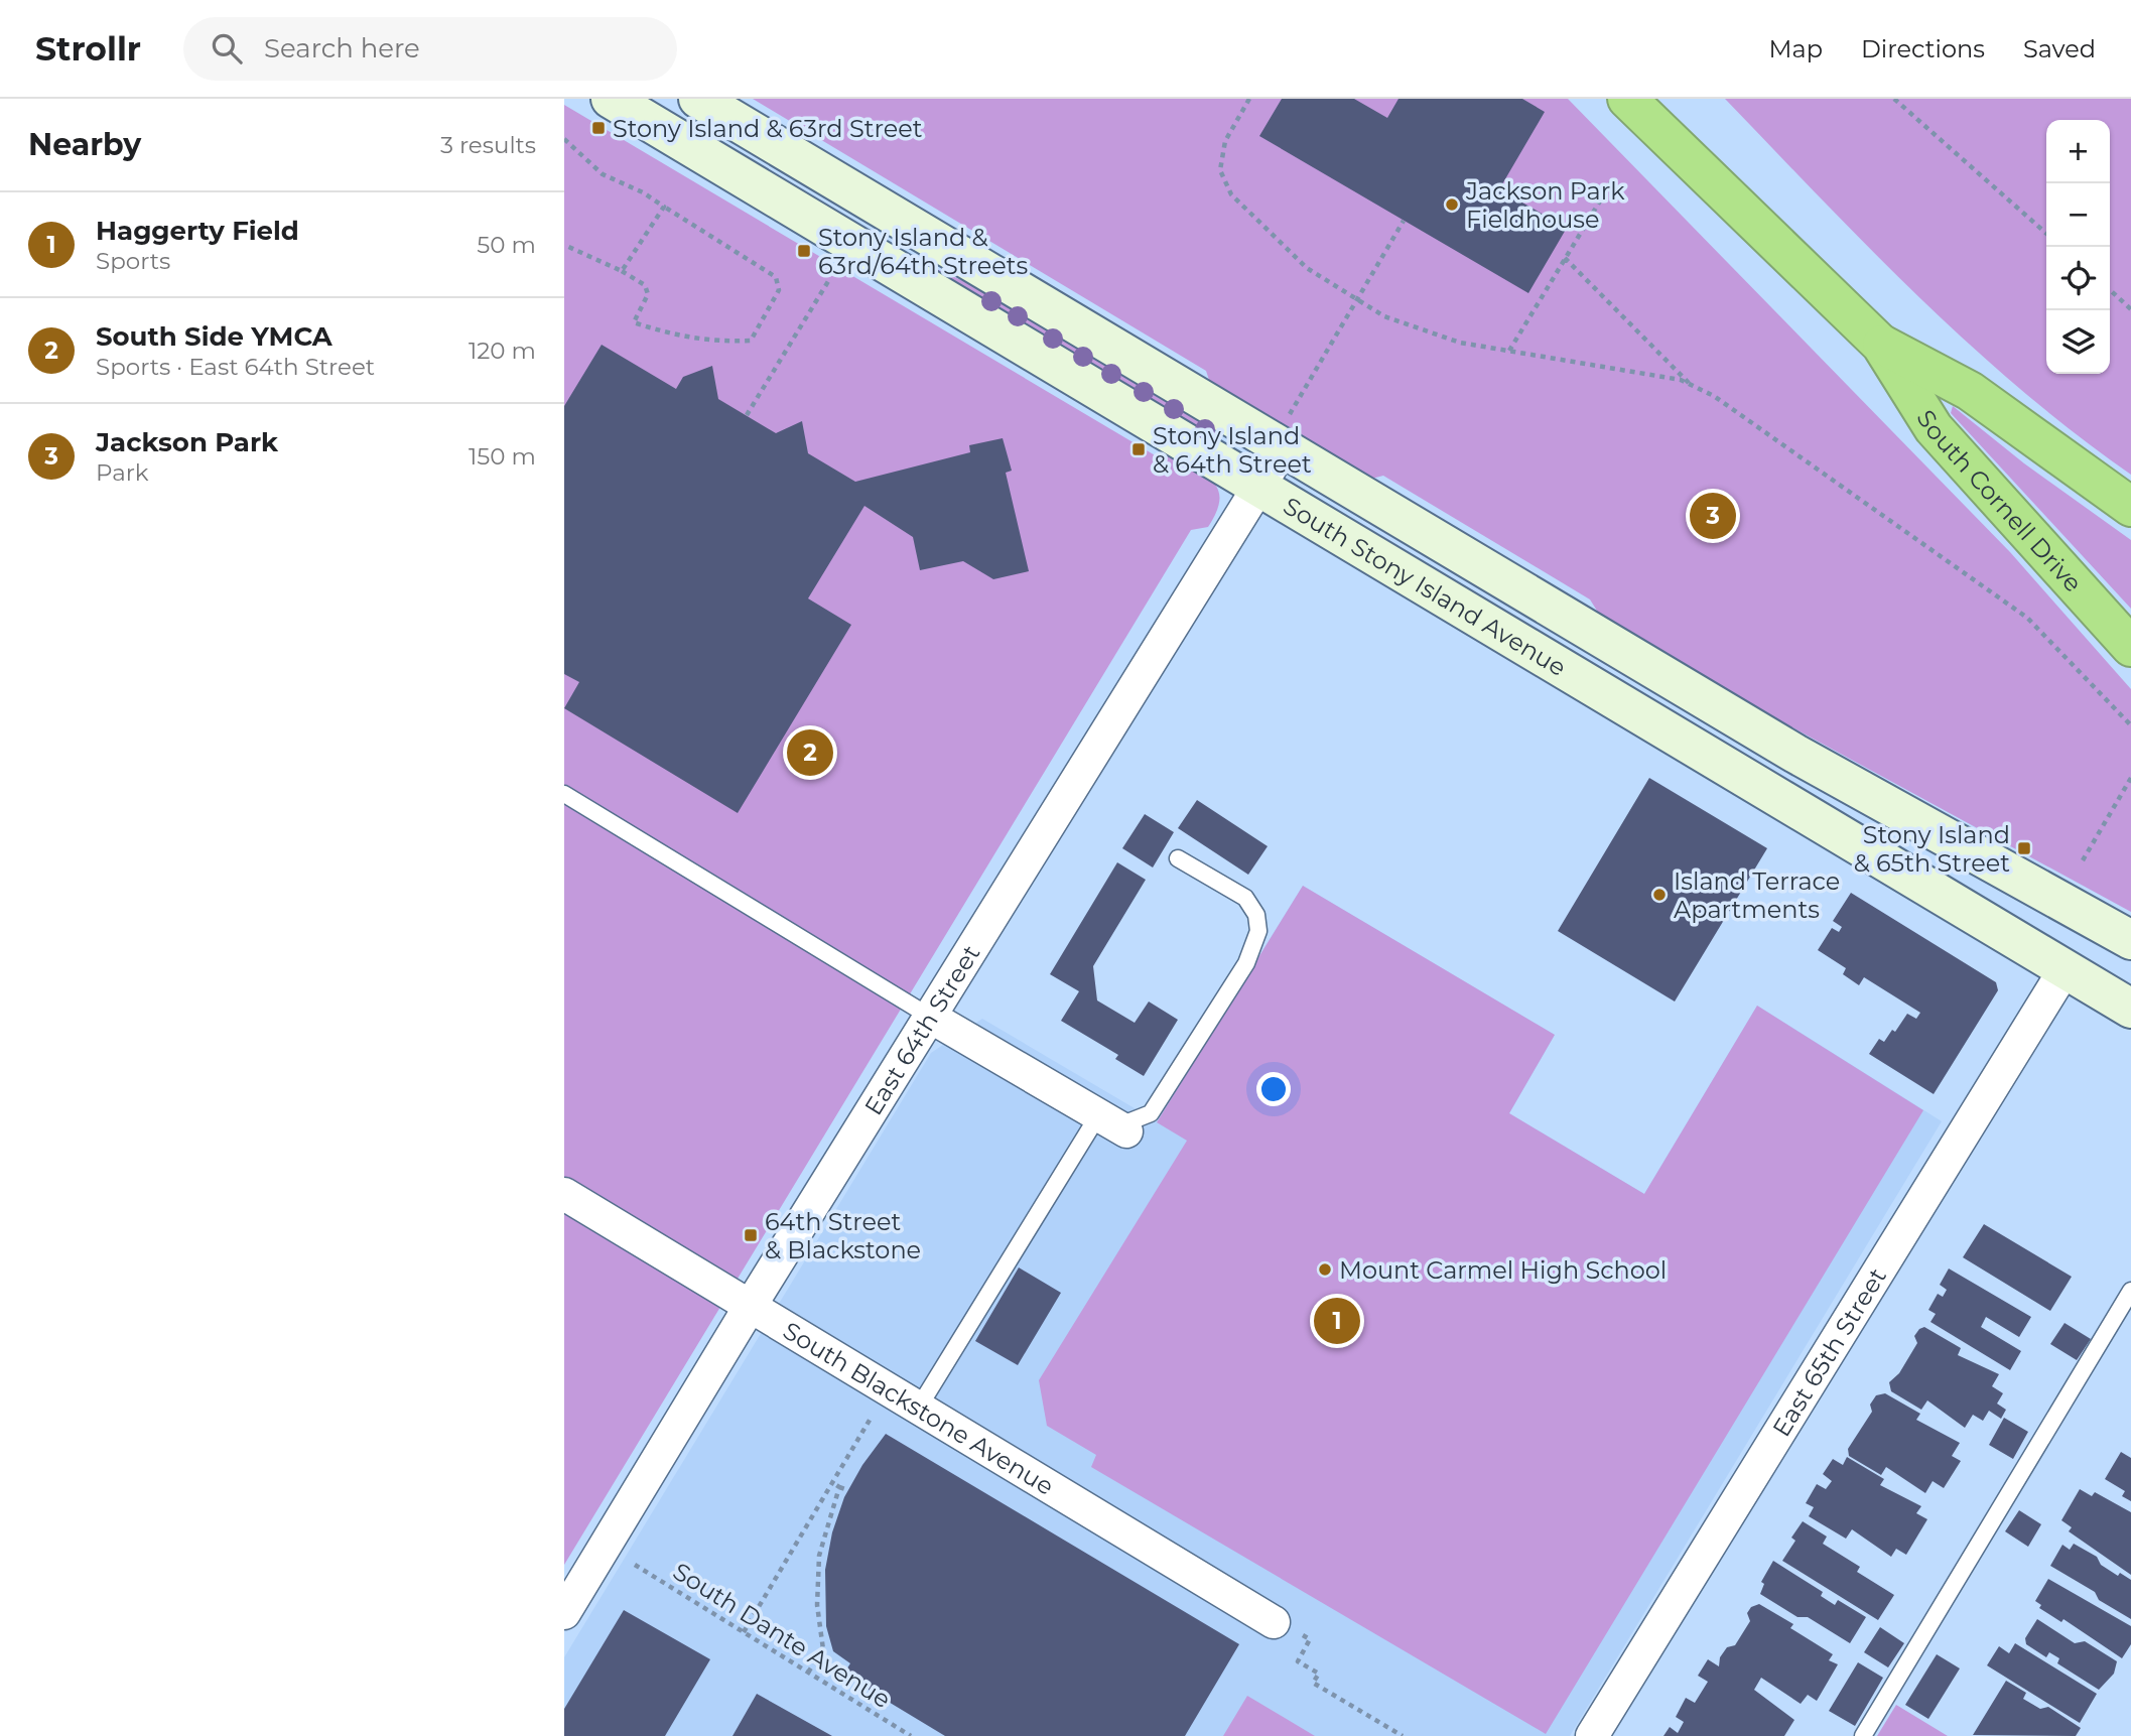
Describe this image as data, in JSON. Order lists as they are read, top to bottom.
{
  "streets": {
    "highway": ["South Cornell Drive"],
    "main road": ["South Stony Island Avenue"],
    "street": ["East 64th Street", "East 65th Street", "South Blackstone Avenue"],
    "path": ["South Dante Avenue"]
  },
  "crossings": [
    ["South Stony Island Avenue", "East 64th Street"],
    ["South Stony Island Avenue", "East 65th Street"],
    ["East 64th Street", "South Blackstone Avenue"]
  ],
  "places": {
    "transit": [
      "Stony Island & 63rd Street",
      "Stony Island & 63rd/64th Streets",
      "Stony Island & 64th Street",
      "Stony Island & 65th Street",
      "64th Street & Blackstone"
    ],
    "other": ["Jackson Park Fieldhouse", "Island Terrace Apartments", "Mount Carmel High School"]
  },
  "page": {
    "header": "Strollr",
    "search": "Search here",
    "nav": ["Map", "Directions", "Saved"],
    "heading": ["Nearby", "3 results"],
    "map_buttons": ["+", "−"],
    "list": [
      {
        "mark": "1",
        "name": "Haggerty Field",
        "note": "Sports",
        "value": "50 m"
      },
      {
        "mark": "2",
        "name": "South Side YMCA",
        "note": "Sports · East 64th Street",
        "value": "120 m"
      },
      {
        "mark": "3",
        "name": "Jackson Park",
        "note": "Park",
        "value": "150 m"
      }
    ],
    "pins": ["3", "2", "1"]
  }
}
